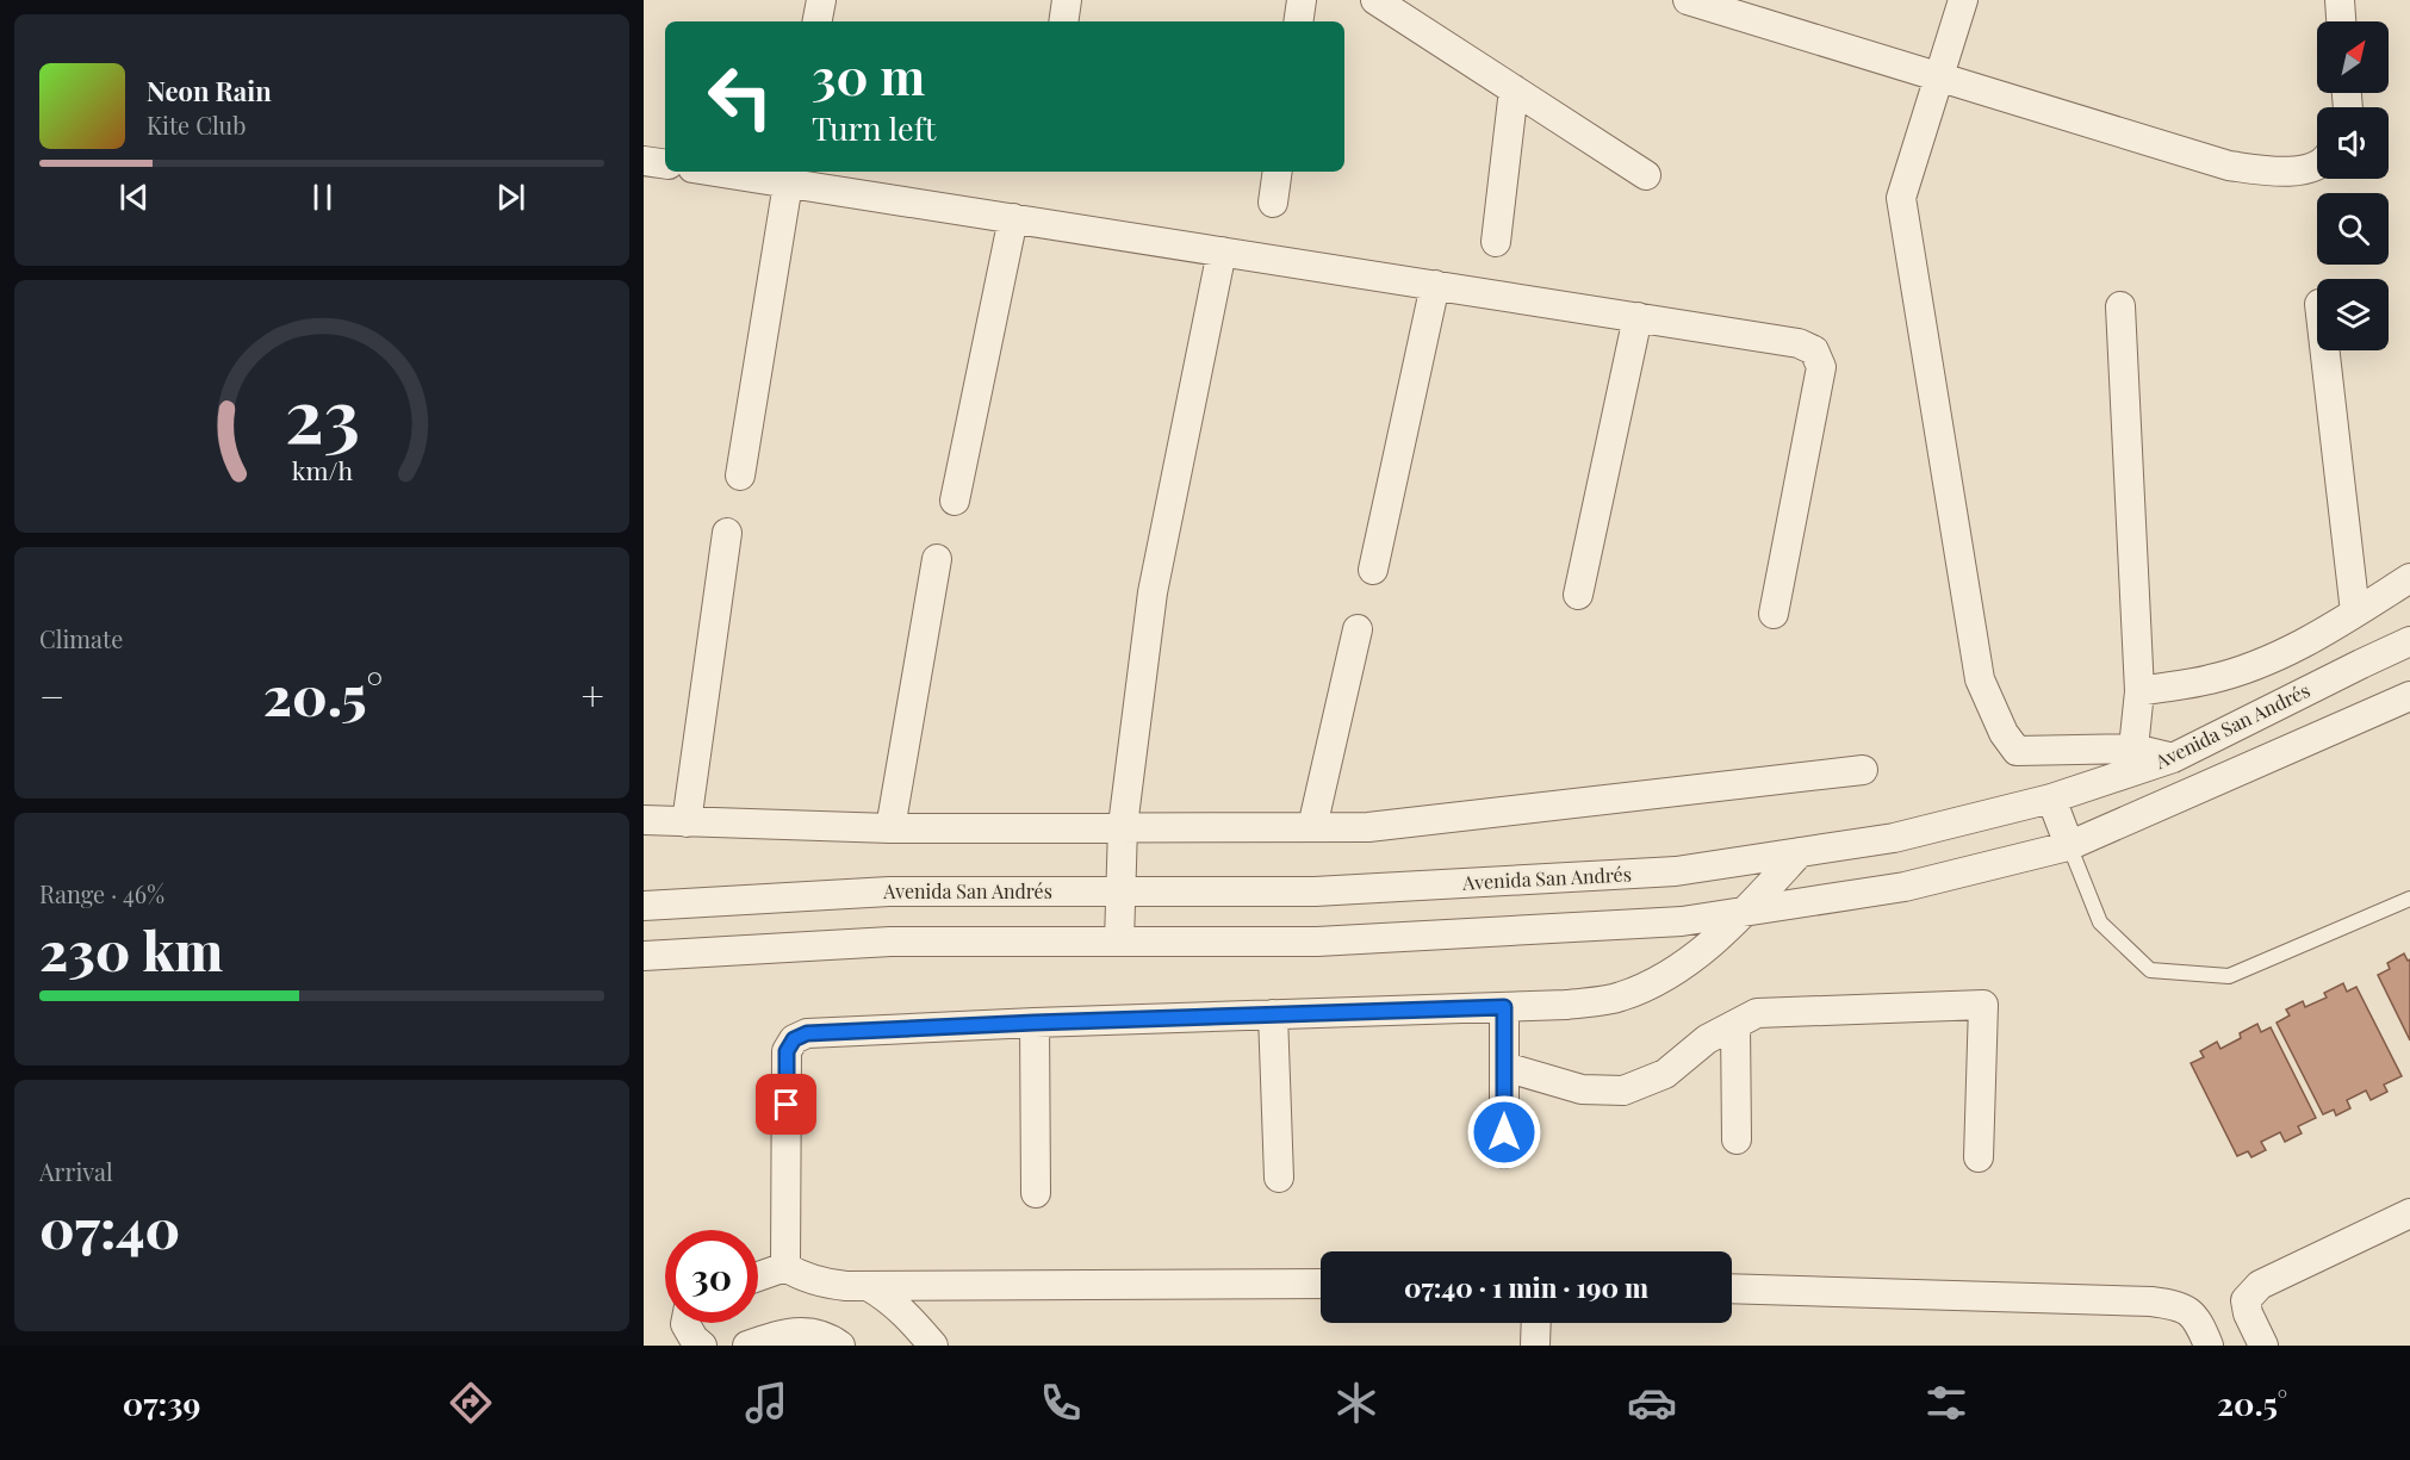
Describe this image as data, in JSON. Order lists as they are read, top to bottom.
{
  "streets": {
    "street": ["Avenida San Andrés"]
  },
  "north": "top right",
  "page": {
    "turn": ["30 m", "Turn left"],
    "song": ["Neon Rain", "Kite Club"],
    "tile": [
      "Climate",
      ["Range · 46%", "230 km"],
      ["Arrival", "07:40"]
    ],
    "heat": ["−", "20.5°", "+"],
    "limit": "30",
    "trip": "07:40 · 1 min · 190 m",
    "tabs": ["07:39", "20.5°"],
    "gauge": ["23", "km/h"]
  }
}
